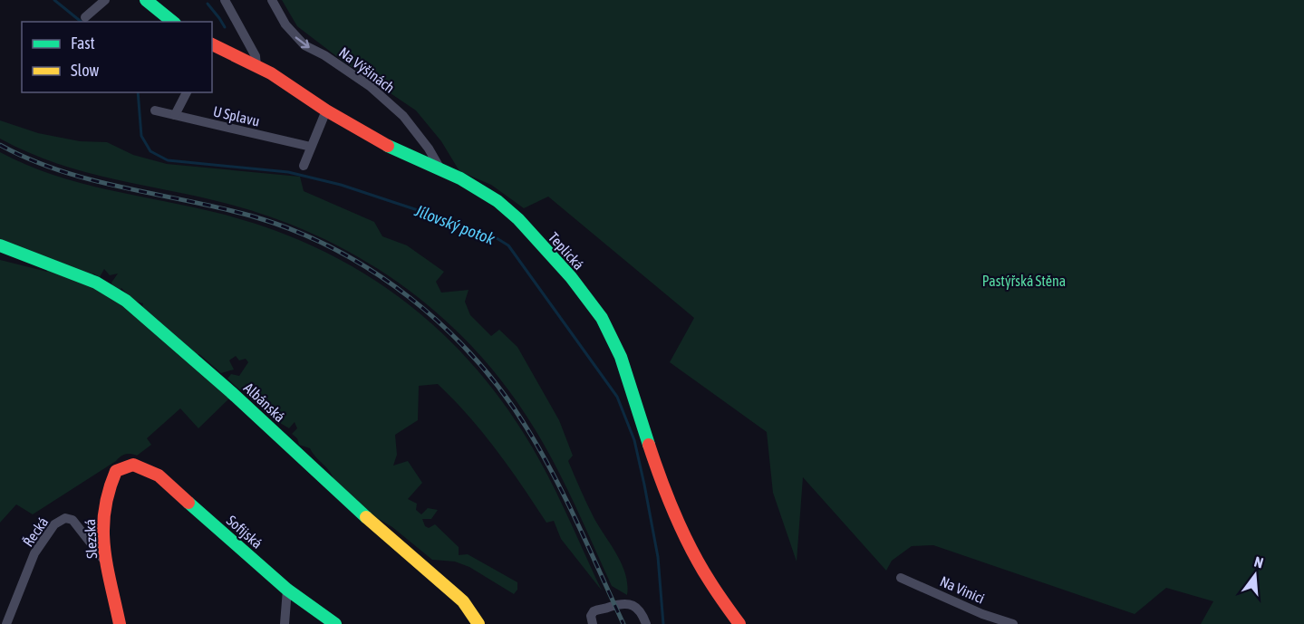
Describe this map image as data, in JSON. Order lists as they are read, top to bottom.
{
  "streets": {
    "street": [
      "Na Výšinách",
      "U Splavu",
      "Teplická",
      "Albánská",
      "Řecká",
      "Sofijská",
      "Slezská",
      "Na Vinici"
    ]
  },
  "crossings": [
    ["Na Výšinách", "Teplická"],
    ["Řecká", "Slezská"],
    ["Sofijská", "Slezská"]
  ],
  "one_way": ["Na Výšinách"],
  "water": ["Jílovský potok"],
  "parks": ["Pastýřská Stěna"],
  "legend": ["Fast", "Slow"],
  "north": "top"
}
